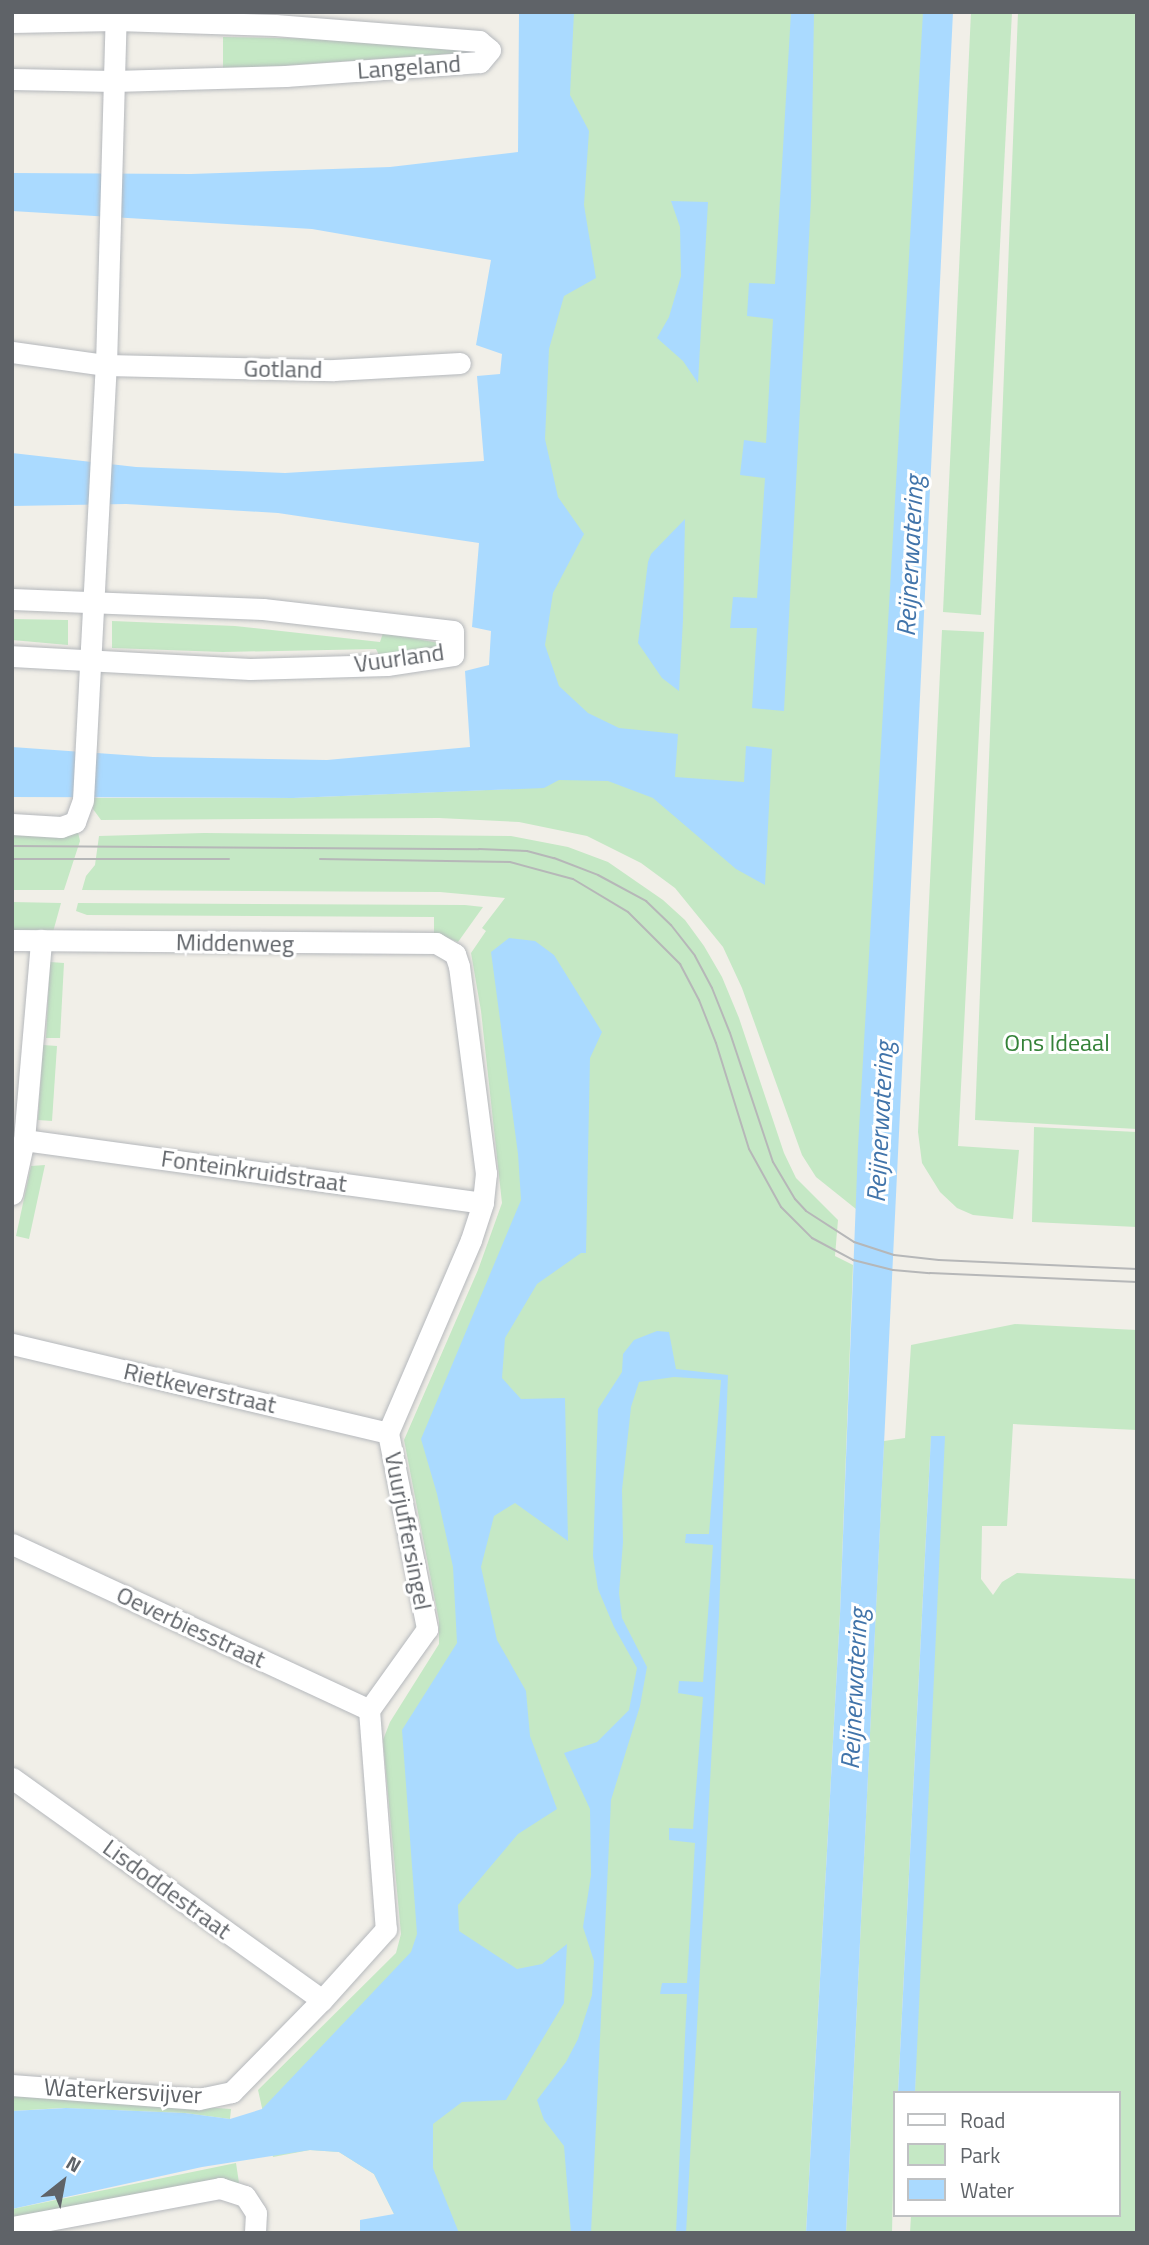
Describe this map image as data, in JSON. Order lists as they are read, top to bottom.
{
  "streets": {
    "street": [
      "Langeland",
      "Gotland",
      "Vuurland",
      "Middenweg",
      "Fonteinkruidstraat",
      "Rietkeverstraat",
      "Vuurjuffersingel",
      "Oeverbiesstraat",
      "Lisdoddestraat",
      "Waterkersvijver"
    ]
  },
  "crossings": [
    ["Middenweg", "Vuurjuffersingel"],
    ["Fonteinkruidstraat", "Vuurjuffersingel"],
    ["Rietkeverstraat", "Vuurjuffersingel"],
    ["Vuurjuffersingel", "Oeverbiesstraat"],
    ["Lisdoddestraat", "Waterkersvijver"]
  ],
  "water": ["Reijnerwatering"],
  "parks": ["Ons Ideaal"],
  "legend": ["Road", "Park", "Water"],
  "north": "top right"
}
